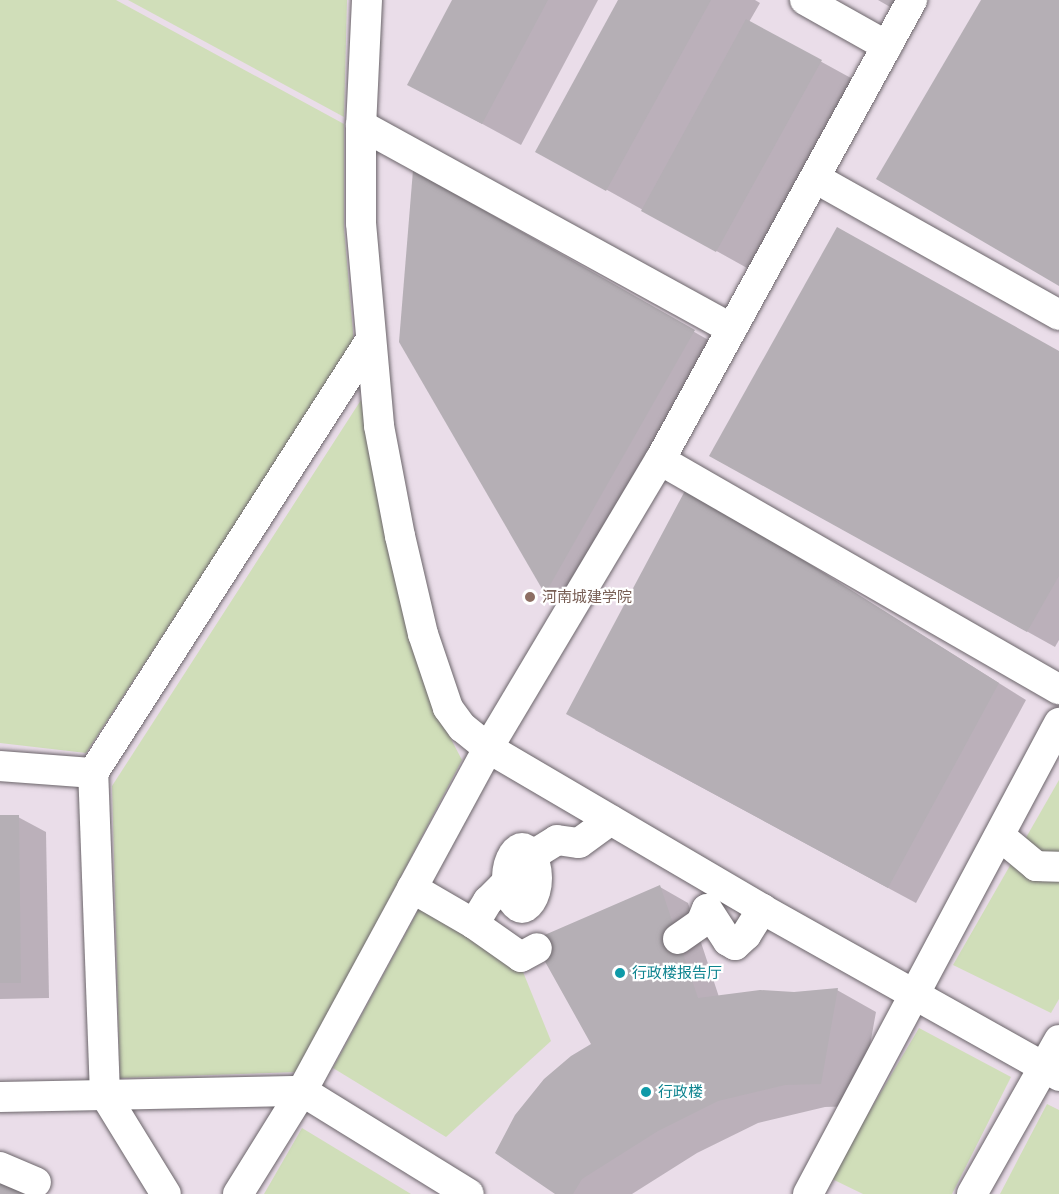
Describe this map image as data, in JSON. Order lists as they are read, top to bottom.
{
  "places": ["河南城建学院", "行政楼报告厅", "行政楼"]
}
